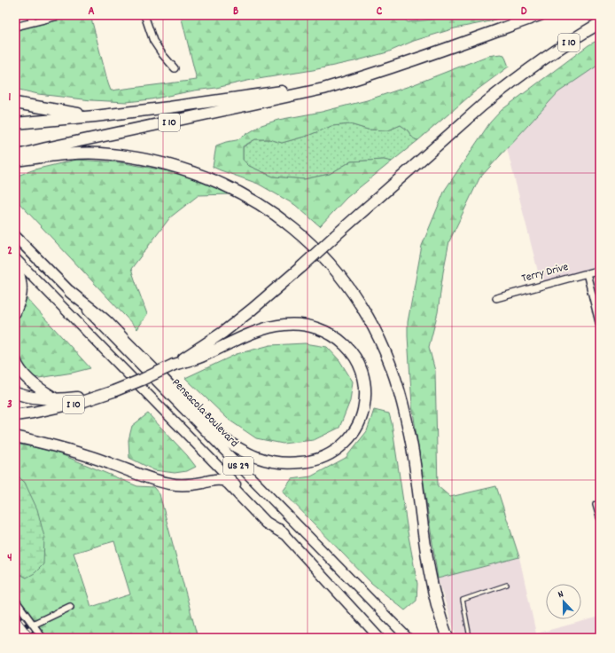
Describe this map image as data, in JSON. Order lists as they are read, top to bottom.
{
  "streets": {
    "highway": ["I 10", "Pensacola Boulevard", "US 29"],
    "street": ["Terry Drive"]
  },
  "north": "top",
  "grid": {
    "columns": [
      "A",
      "B",
      "C",
      "D"
    ],
    "rows": [
      "1",
      "2",
      "3",
      "4"
    ]
  }
}
